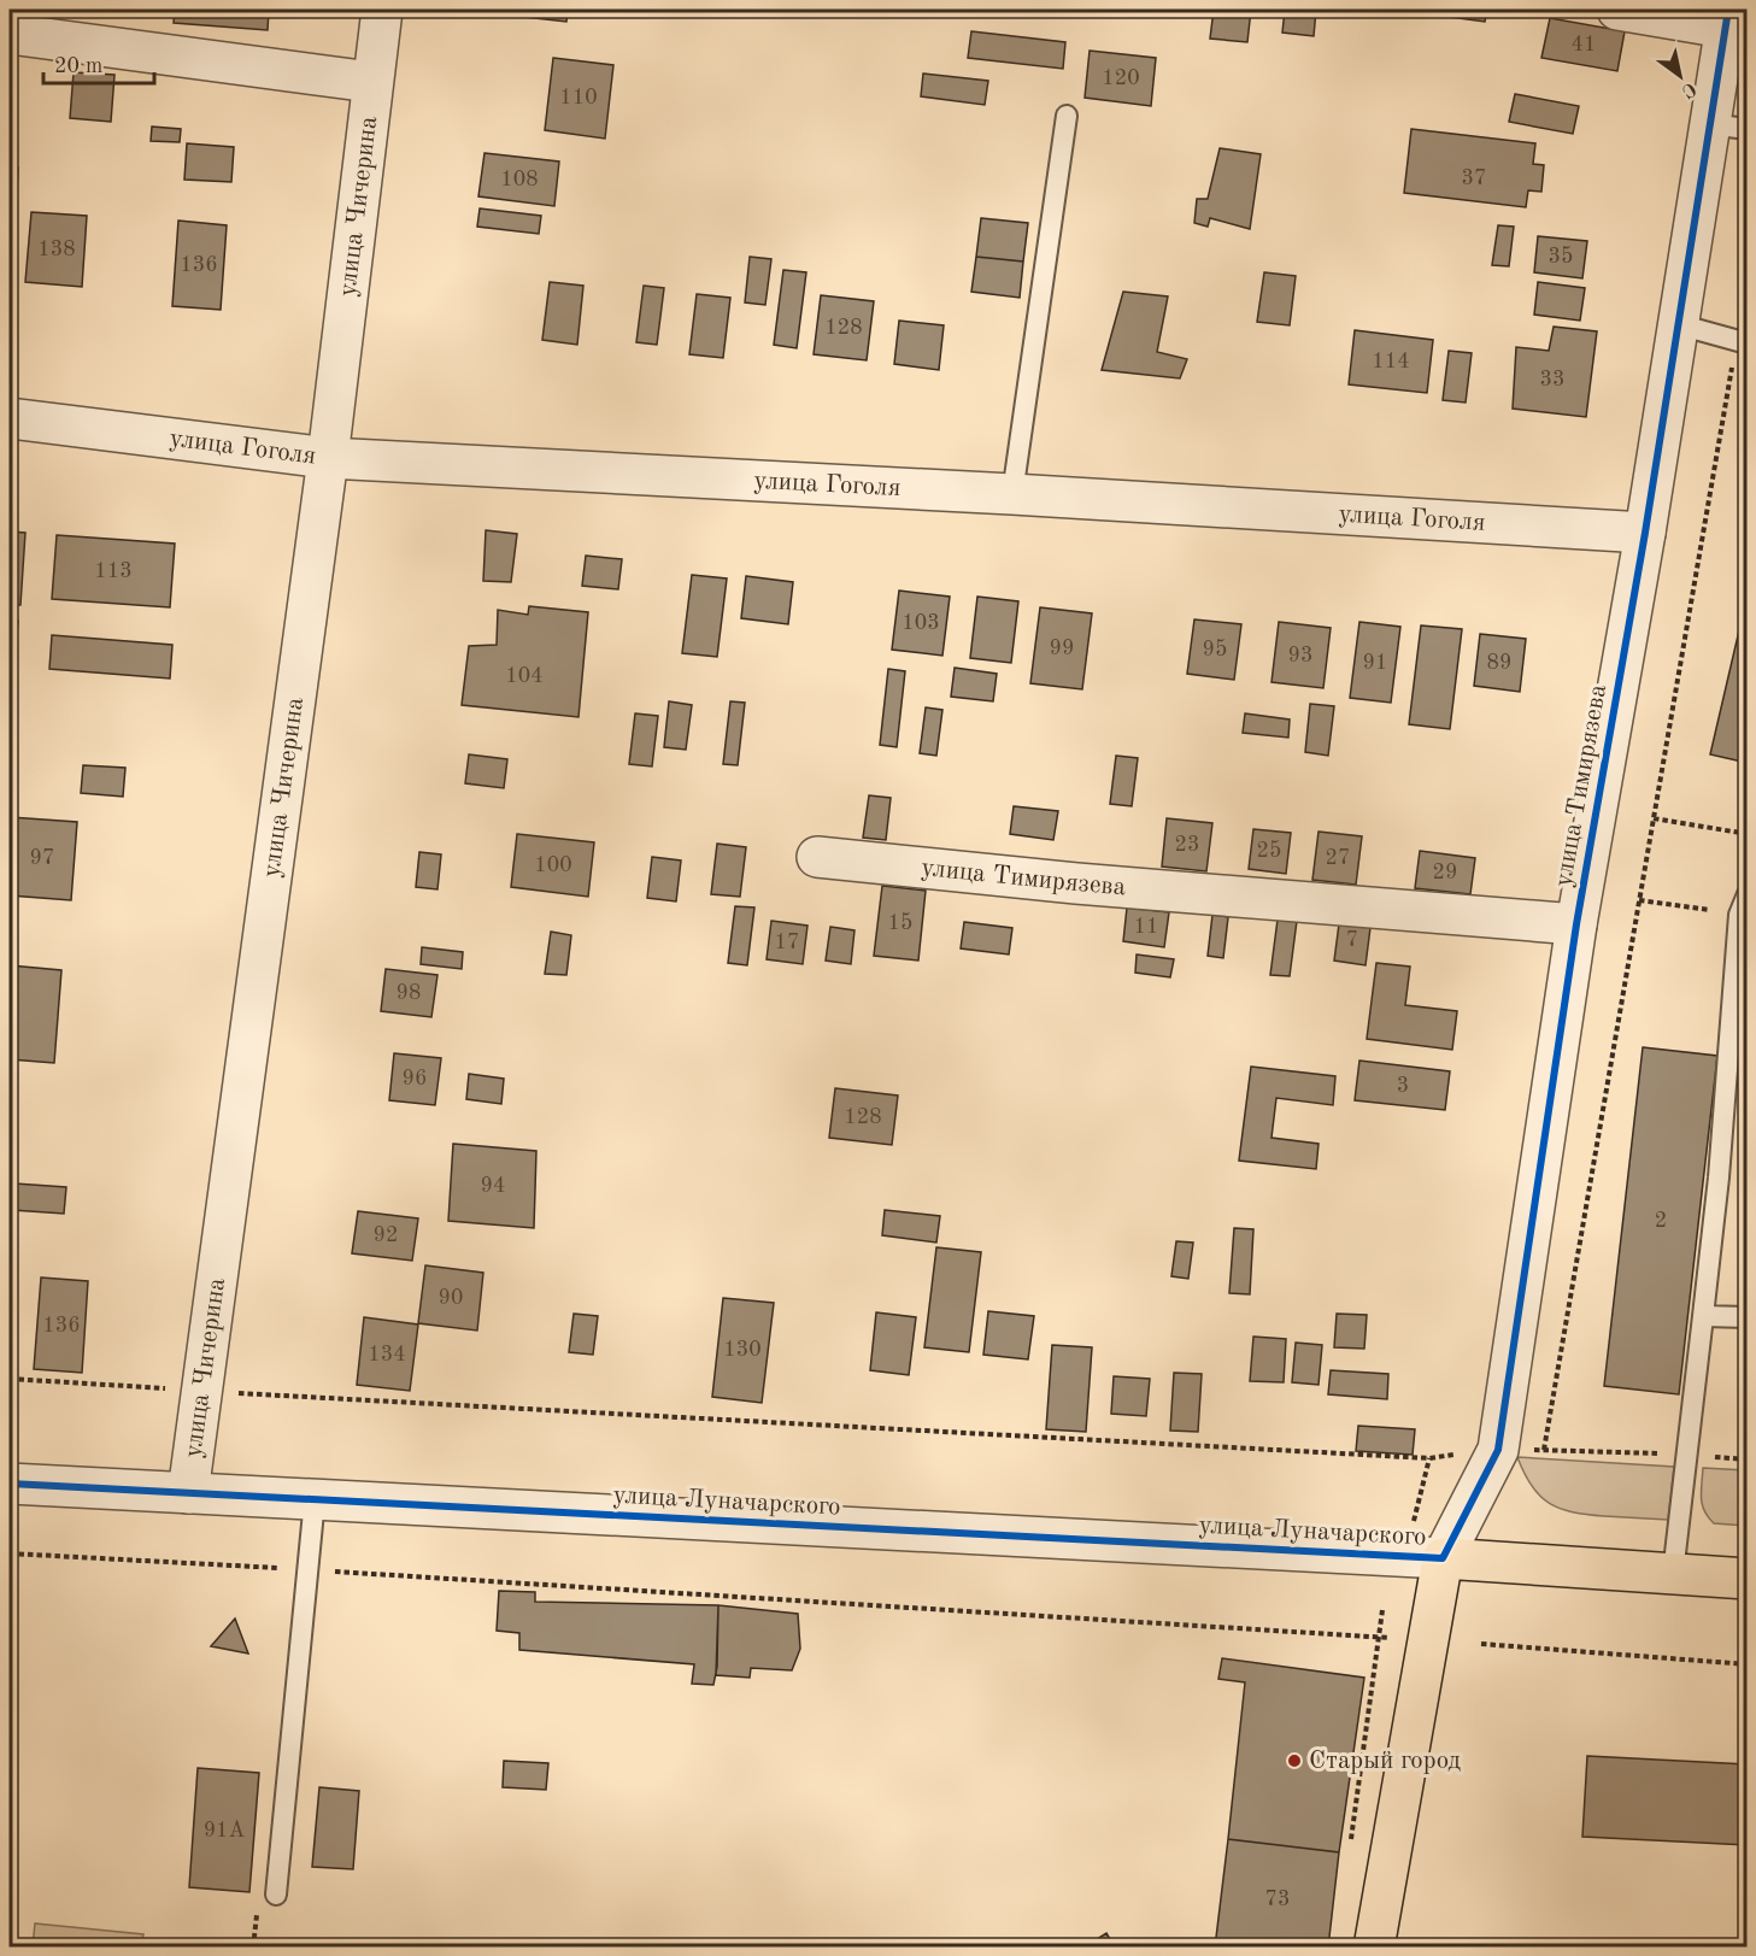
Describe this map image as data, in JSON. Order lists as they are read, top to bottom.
{
  "streets": {
    "main road": ["улица Луначарского"],
    "street": ["улица Чичерина", "улица Гоголя", "улица Тимирязева"]
  },
  "crossings": [
    ["улица Чичерина", "улица Гоголя"],
    ["улица Чичерина", "улица Луначарского"],
    ["улица Гоголя", "улица Тимирязева"],
    ["улица Тимирязева", "улица Луначарского"]
  ],
  "places": ["Старый город"],
  "house_numbers": [
    "41",
    "120",
    "110",
    "37",
    "108",
    "138",
    "35",
    "136",
    "128",
    "114",
    "33",
    "113",
    "103",
    "99",
    "95",
    "93",
    "91",
    "89",
    "104",
    "23",
    "25",
    "97",
    "27",
    "100",
    "29",
    "15",
    "11",
    "7",
    "17",
    "98",
    "96",
    "3",
    "128",
    "94",
    "2",
    "92",
    "90",
    "136",
    "130",
    "134",
    "91А",
    "73"
  ],
  "scale_bar": "20 m",
  "north": "bottom right"
}
